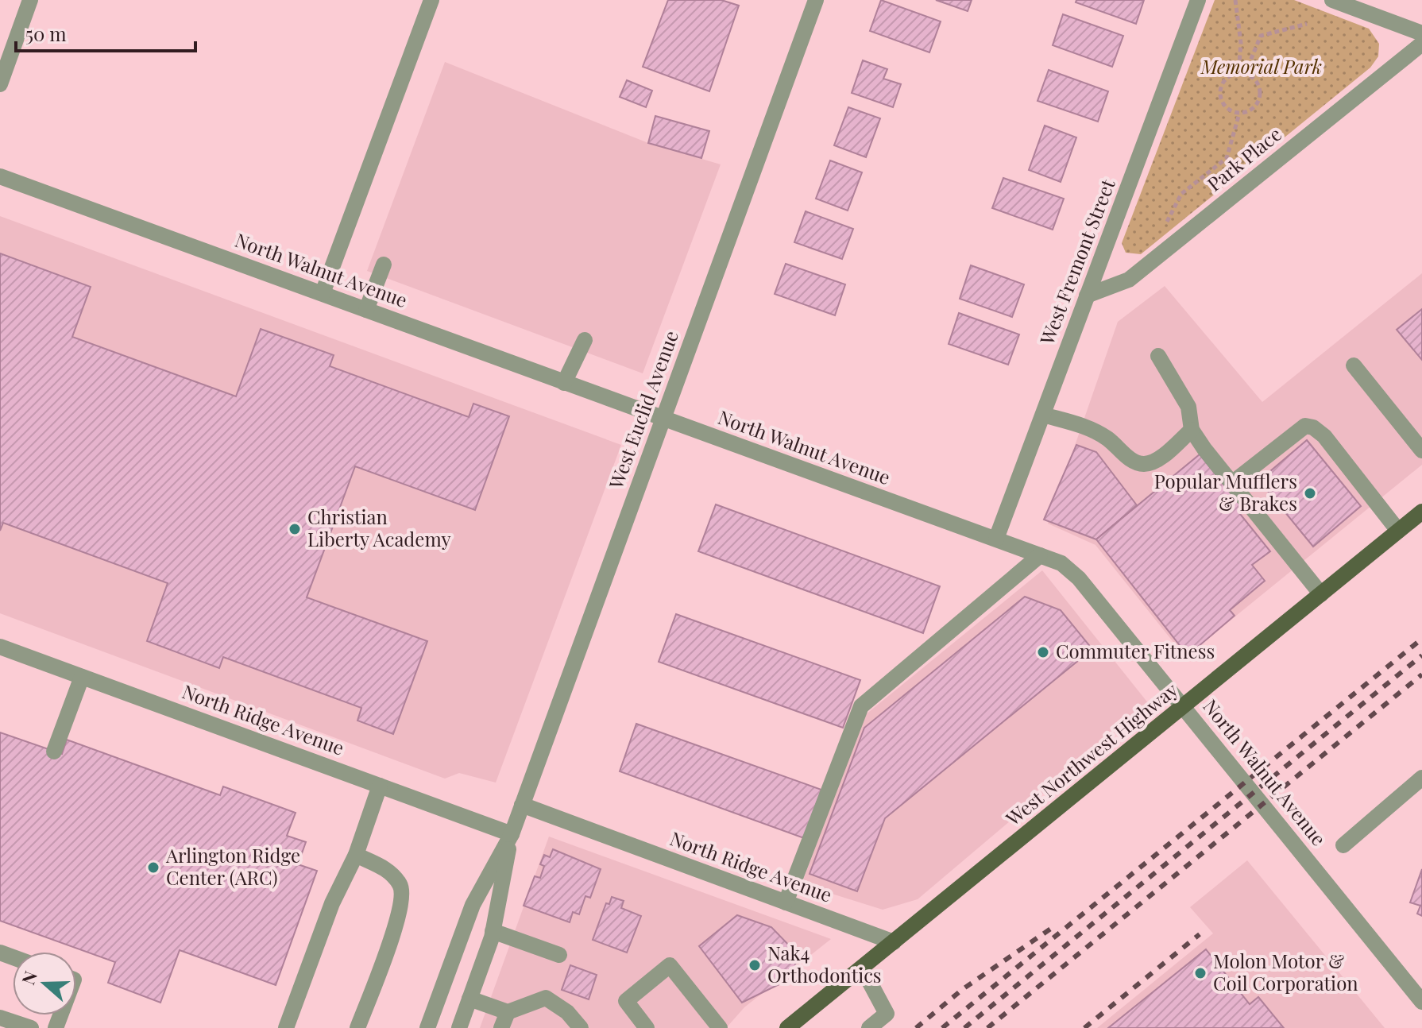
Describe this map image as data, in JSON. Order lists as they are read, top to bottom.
{
  "streets": {
    "main road": ["West Northwest Highway"],
    "street": [
      "Park Place",
      "West Fremont Street",
      "North Walnut Avenue",
      "West Euclid Avenue",
      "North Ridge Avenue"
    ]
  },
  "crossings": [
    ["Park Place", "West Fremont Street"],
    ["West Fremont Street", "North Walnut Avenue"],
    ["North Walnut Avenue", "West Euclid Avenue"],
    ["North Walnut Avenue", "West Northwest Highway"],
    ["West Euclid Avenue", "North Ridge Avenue"],
    ["North Ridge Avenue", "West Northwest Highway"]
  ],
  "parks": ["Memorial Park"],
  "places": [
    "Popular Mufflers & Brakes",
    "Christian Liberty Academy",
    "Commuter Fitness",
    "Arlington Ridge Center (ARC)",
    "Nak4 Orthodontics",
    "Molon Motor & Coil Corporation"
  ],
  "scale_bar": "50 m",
  "north": "left"
}
